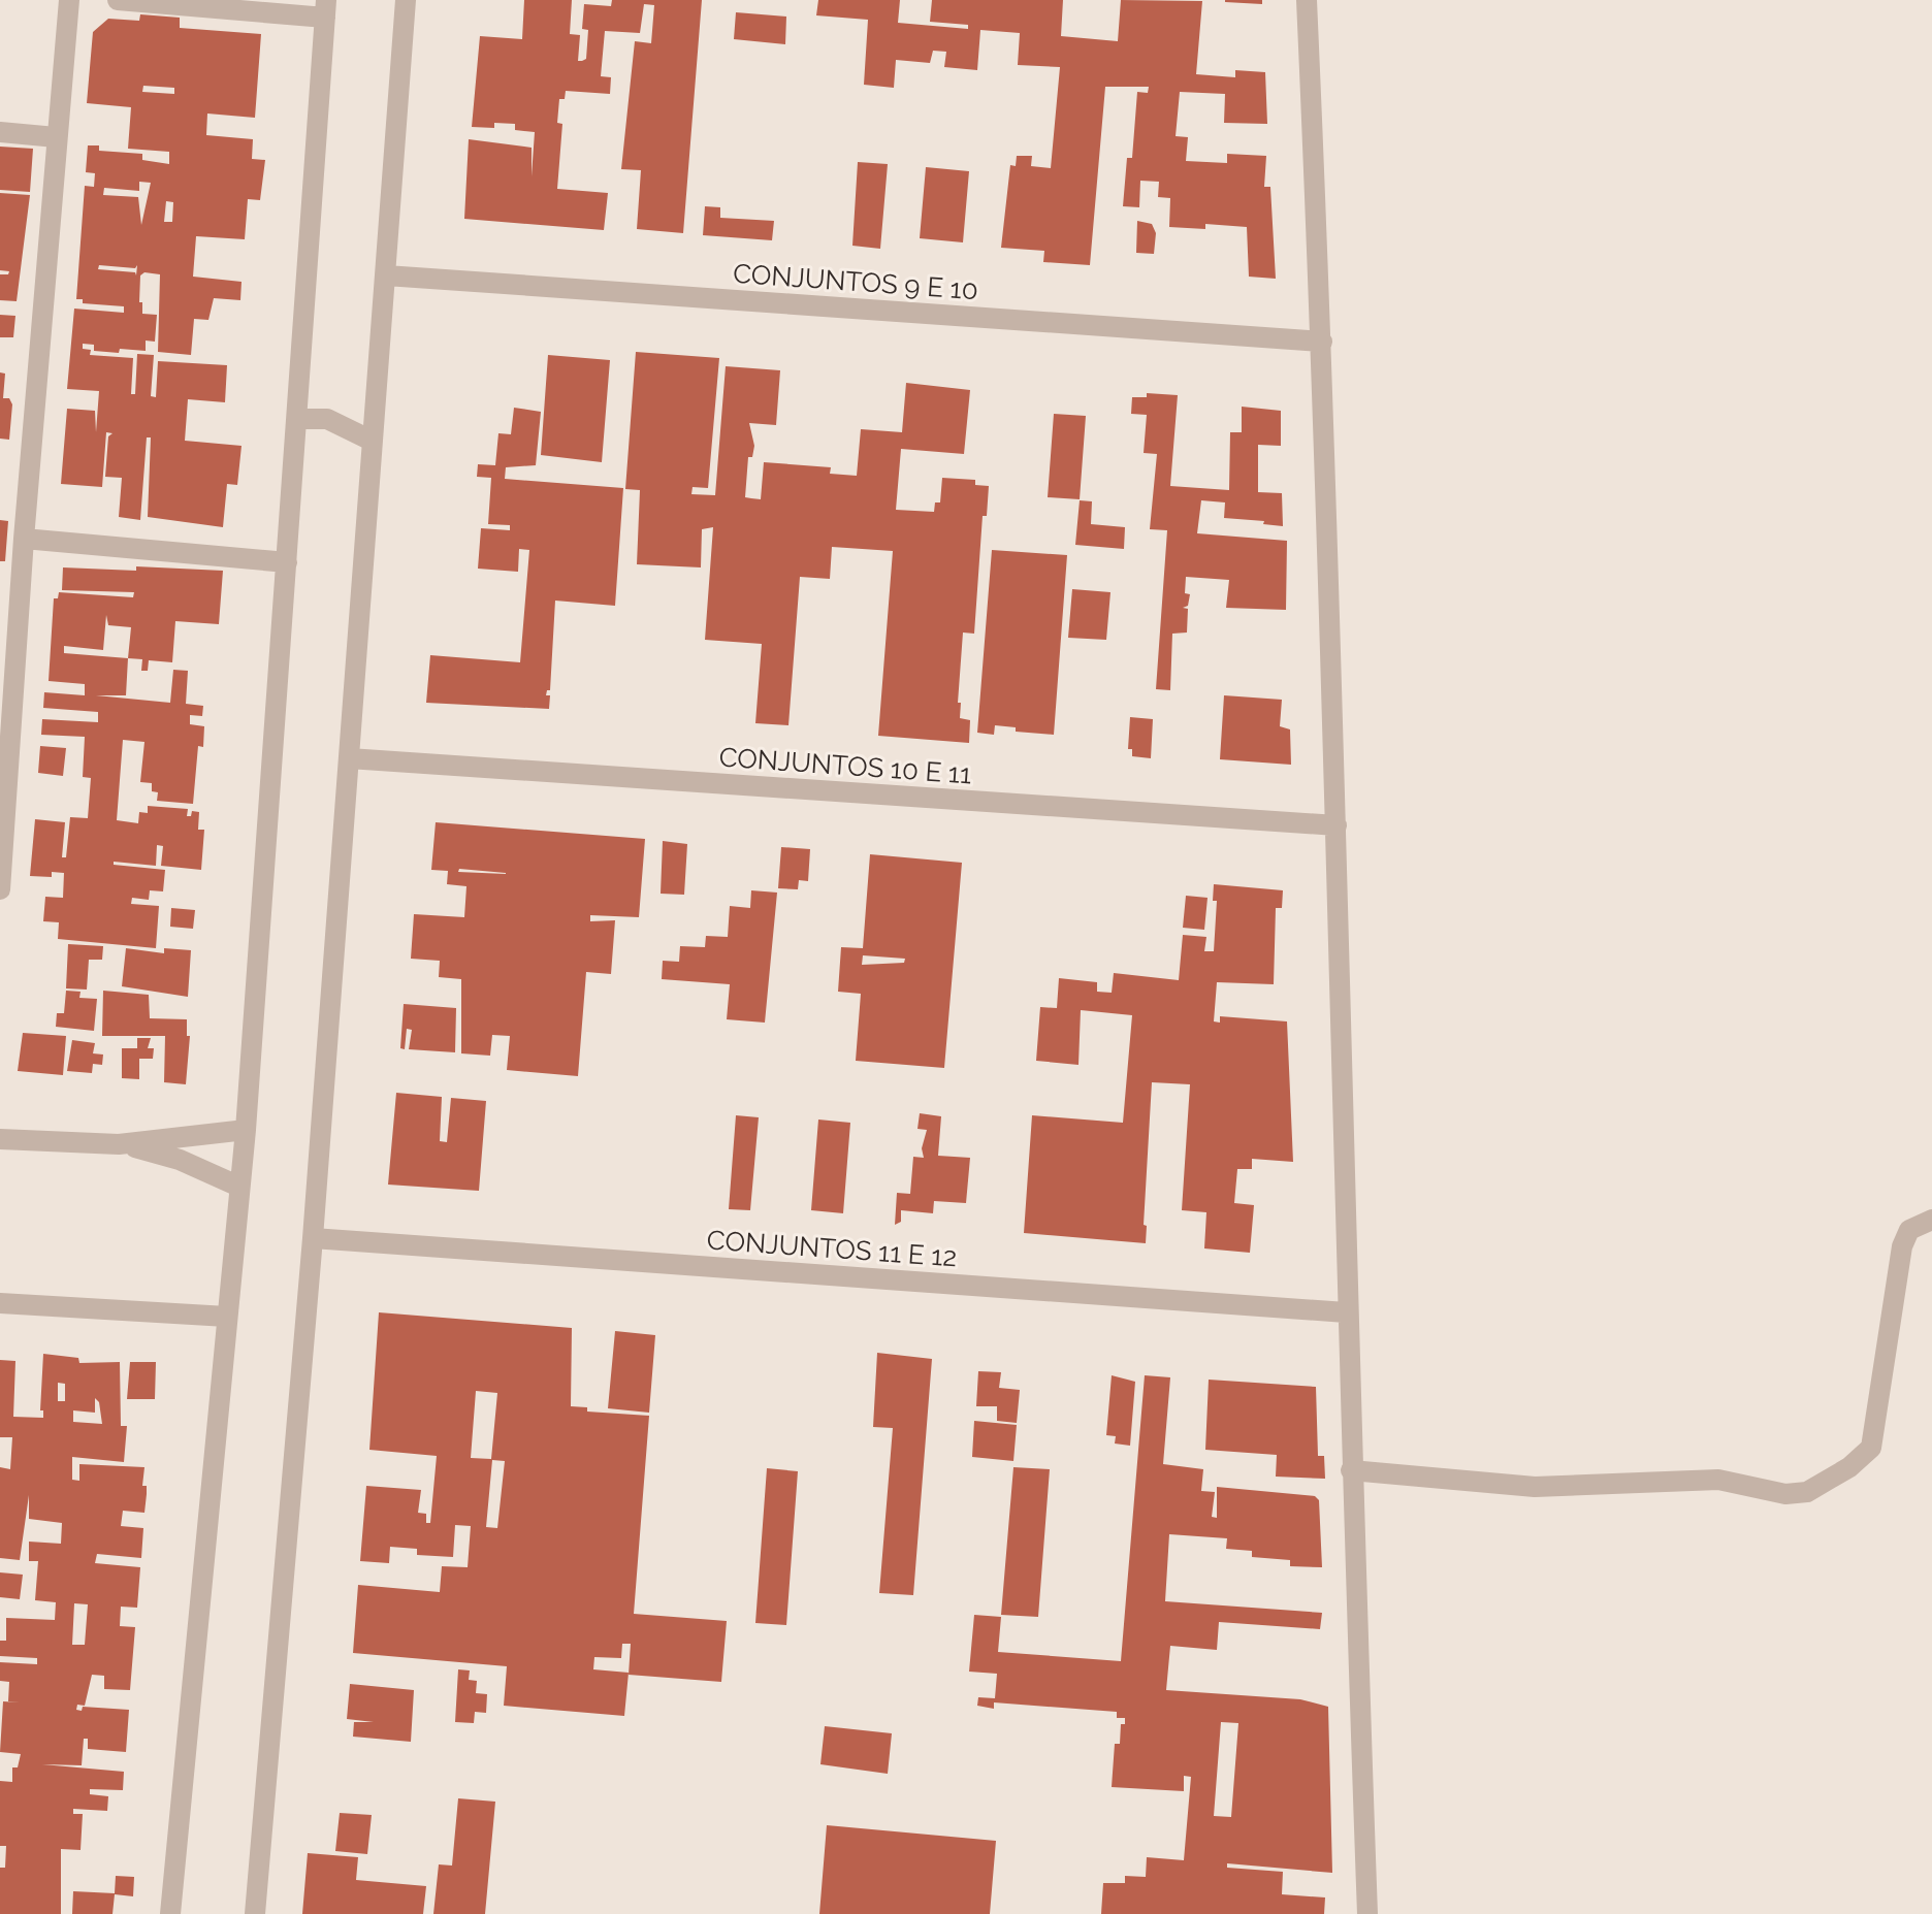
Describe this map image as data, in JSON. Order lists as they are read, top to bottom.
{
  "streets": {
    "street": ["CONJUNTOS 9 E 10", "CONJUNTOS 10 E 11", "CONJUNTOS 11 E 12"]
  }
}
